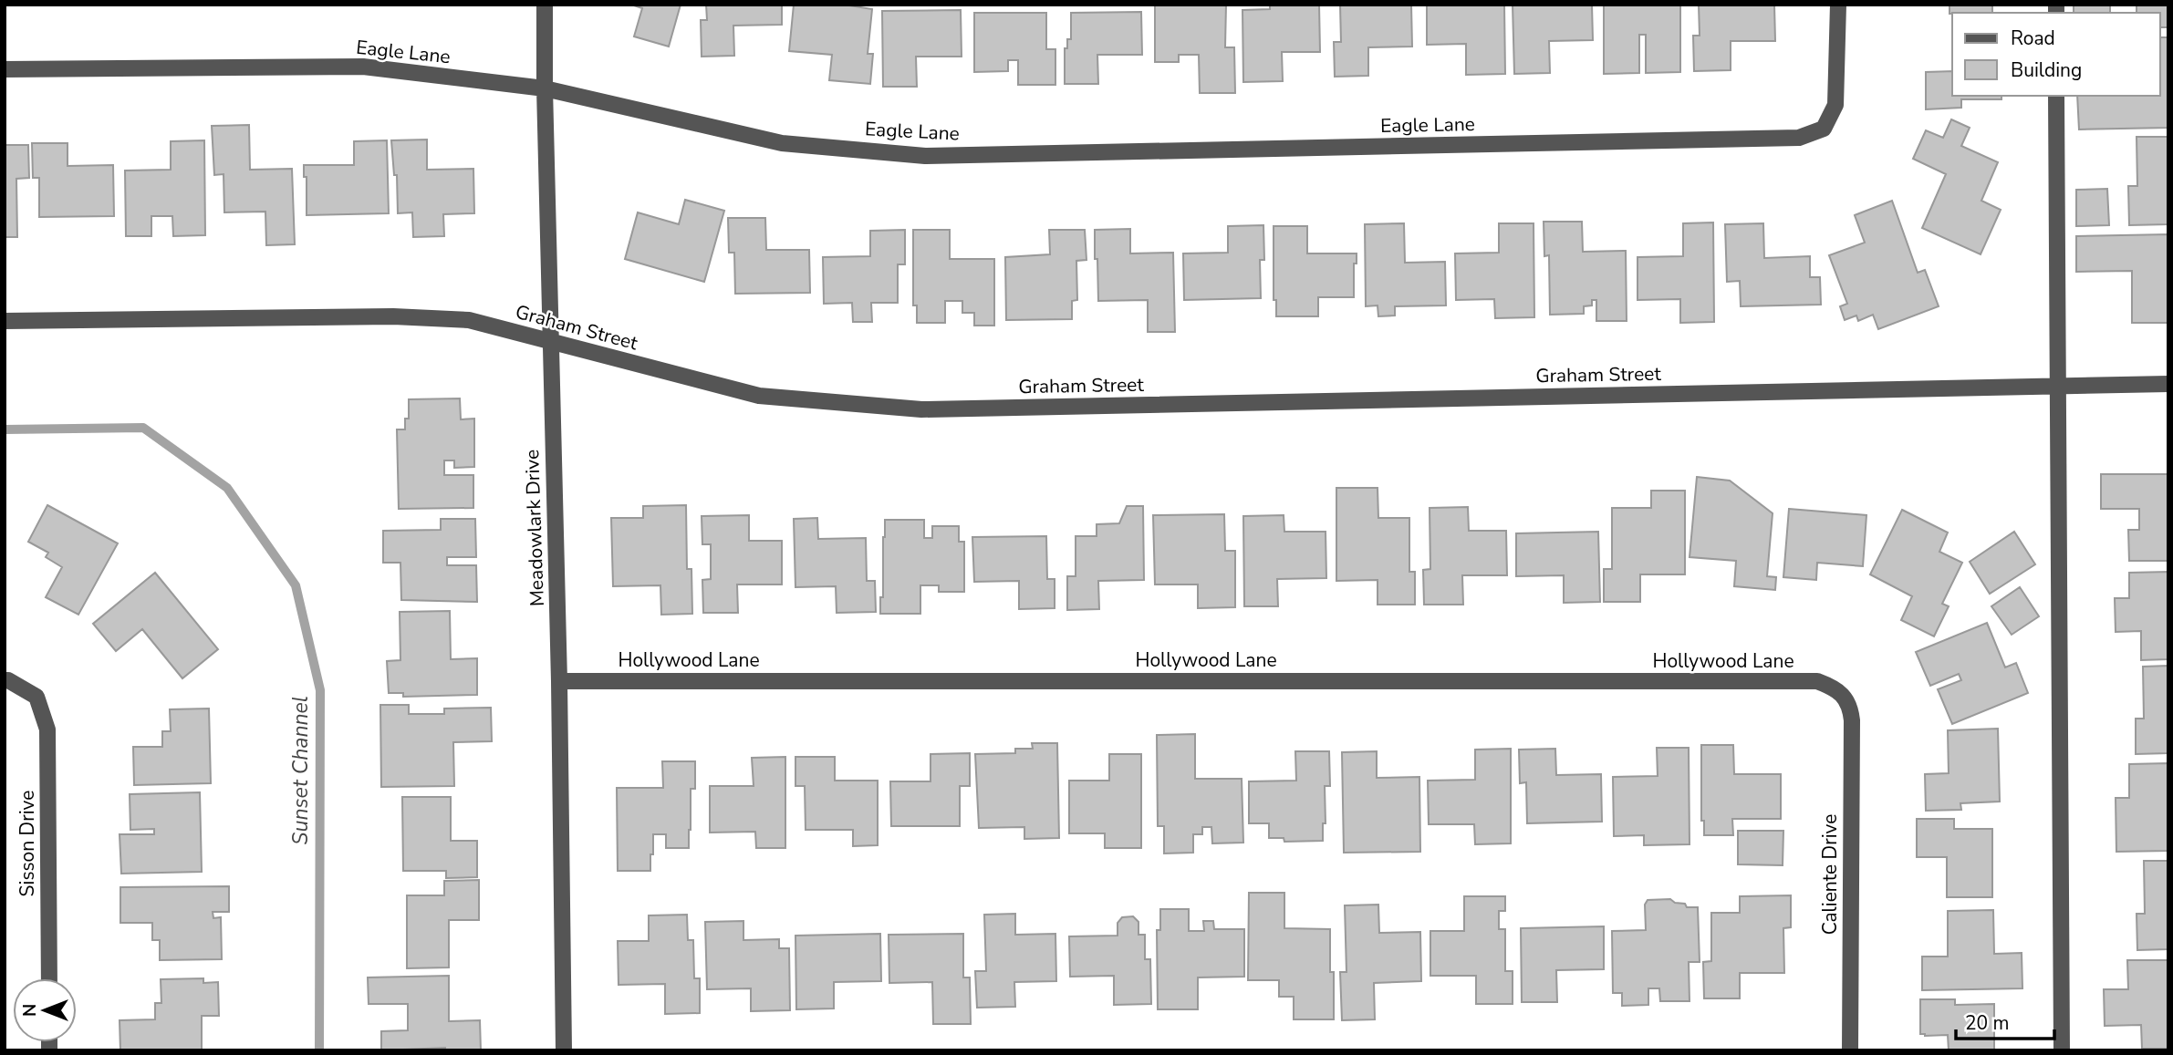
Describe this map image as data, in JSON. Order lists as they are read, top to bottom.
{
  "streets": {
    "street": [
      "Eagle Lane",
      "Graham Street",
      "Meadowlark Drive",
      "Hollywood Lane",
      "Sisson Drive",
      "Caliente Drive"
    ]
  },
  "crossings": [
    ["Eagle Lane", "Meadowlark Drive"],
    ["Graham Street", "Meadowlark Drive"],
    ["Meadowlark Drive", "Hollywood Lane"],
    ["Hollywood Lane", "Caliente Drive"]
  ],
  "water": ["Sunset Channel"],
  "legend": ["Road", "Building"],
  "scale_bar": "20 m",
  "north": "left"
}
